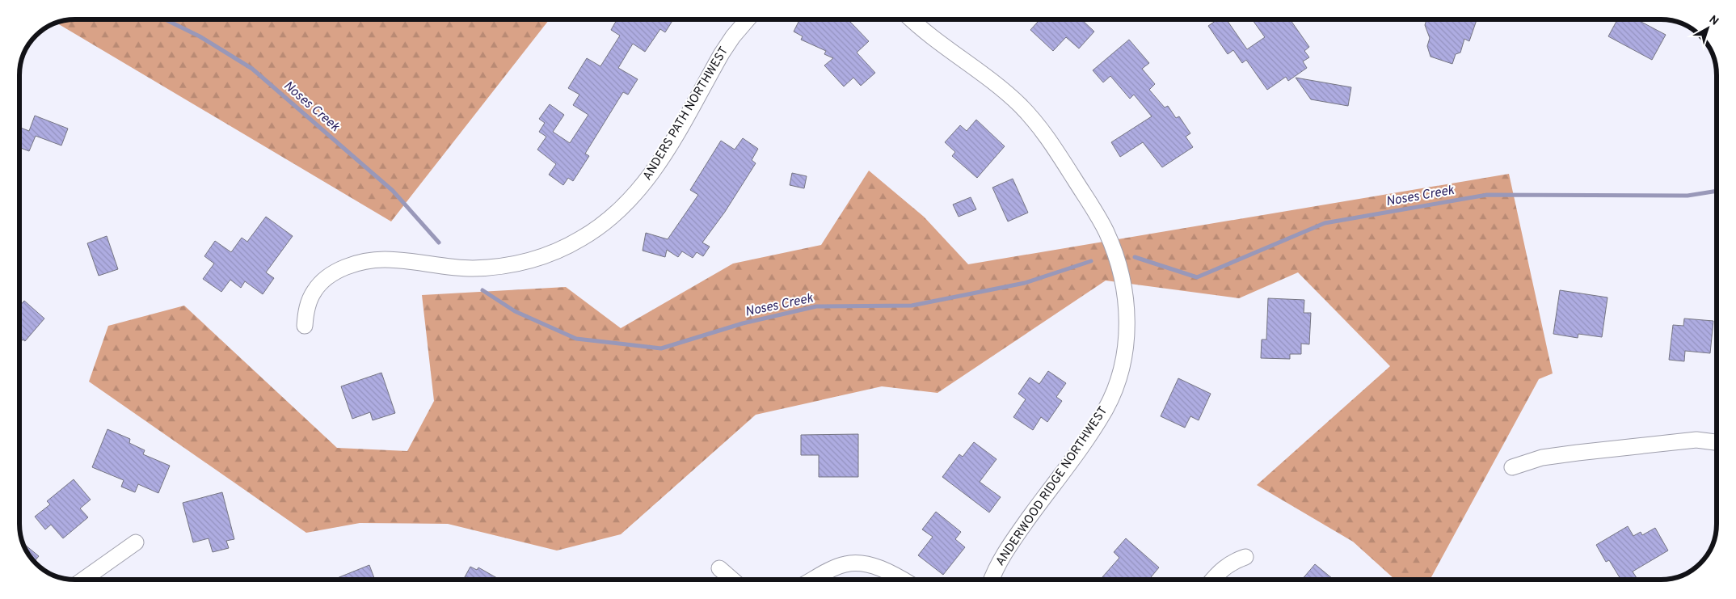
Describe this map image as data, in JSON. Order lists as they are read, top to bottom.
{
  "streets": {
    "street": ["ANDERS PATH NORTHWEST", "ANDERWOOD RIDGE NORTHWEST"]
  },
  "water": ["Noses Creek"],
  "north": "top right"
}
